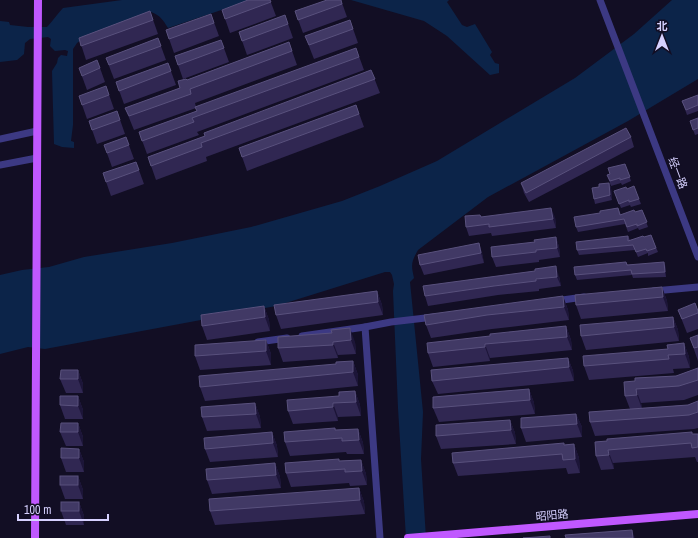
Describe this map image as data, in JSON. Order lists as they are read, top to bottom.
{
  "streets": {
    "main road": ["昭阳路"],
    "street": ["经一路"]
  },
  "scale_bar": "100 m",
  "north": "top"
}
